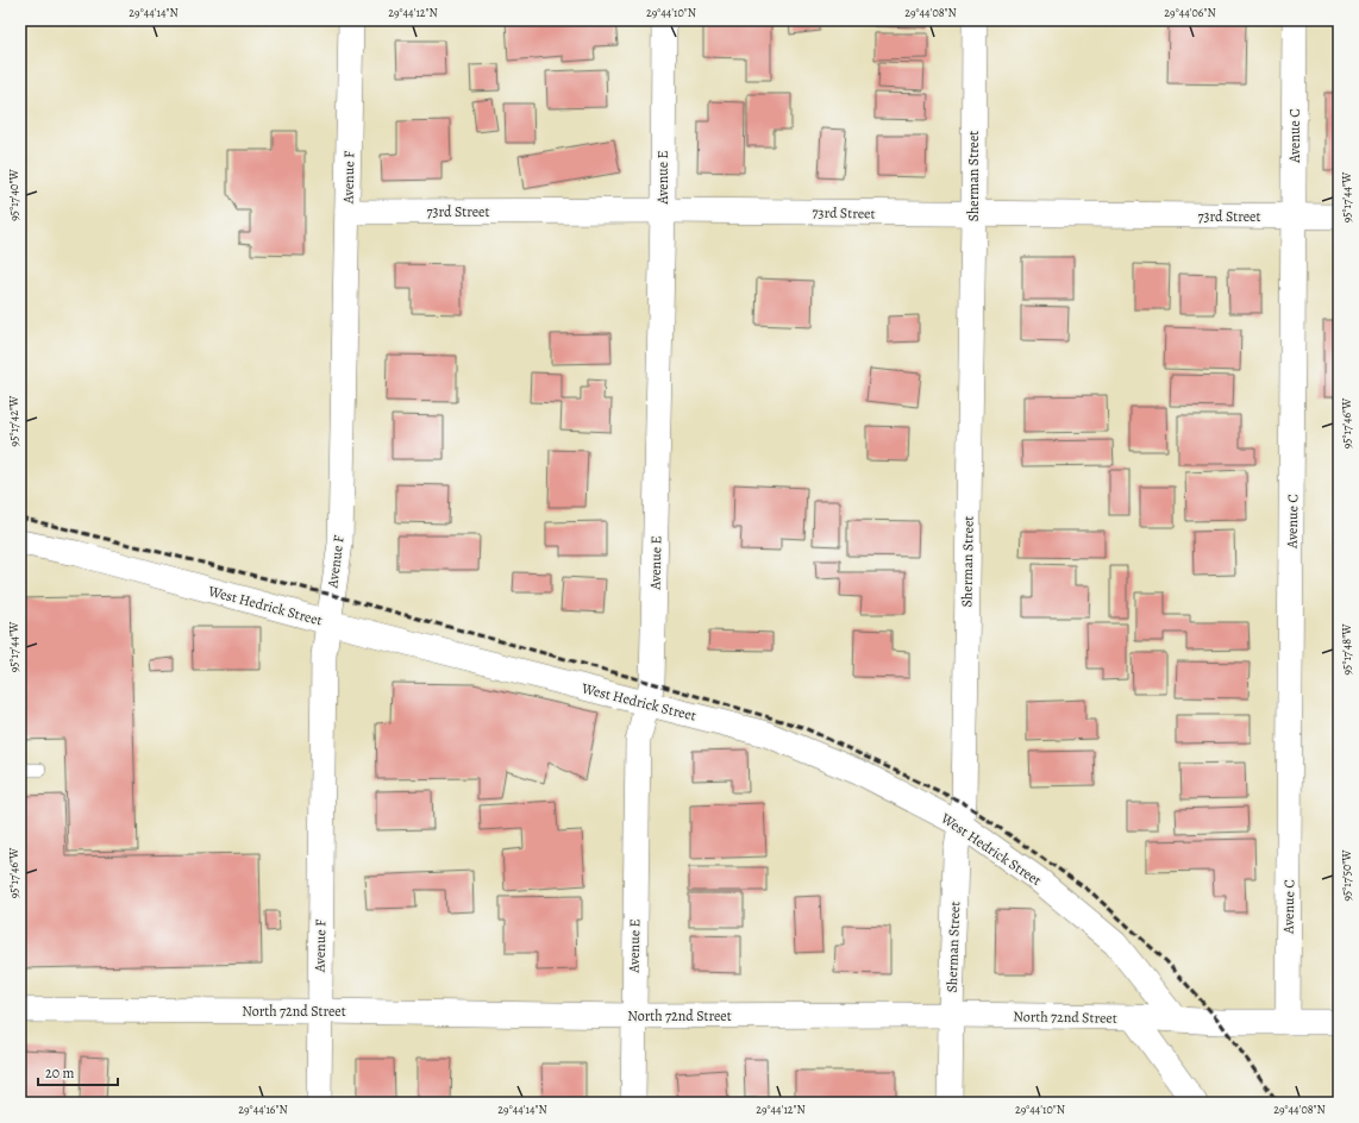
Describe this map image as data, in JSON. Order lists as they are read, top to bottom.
{
  "streets": {
    "street": [
      "Avenue C",
      "Sherman Street",
      "Avenue F",
      "Avenue E",
      "73rd Street",
      "West Hedrick Street",
      "North 72nd Street"
    ]
  },
  "crossings": [
    ["Avenue C", "73rd Street"],
    ["Avenue C", "North 72nd Street"],
    ["Sherman Street", "73rd Street"],
    ["Sherman Street", "West Hedrick Street"],
    ["Sherman Street", "North 72nd Street"],
    ["Avenue F", "73rd Street"],
    ["Avenue F", "West Hedrick Street"],
    ["Avenue F", "North 72nd Street"],
    ["Avenue E", "73rd Street"],
    ["Avenue E", "West Hedrick Street"],
    ["Avenue E", "North 72nd Street"],
    ["West Hedrick Street", "North 72nd Street"]
  ],
  "scale_bar": "20 m",
  "coordinates": [
    "29°44'14\"N",
    "29°44'12\"N",
    "29°44'10\"N",
    "29°44'08\"N",
    "29°44'06\"N",
    "95°17'40\"W",
    "95°17'44\"W",
    "95°17'42\"W",
    "95°17'46\"W",
    "95°17'48\"W",
    "95°17'50\"W",
    "29°44'16\"N"
  ]
}
